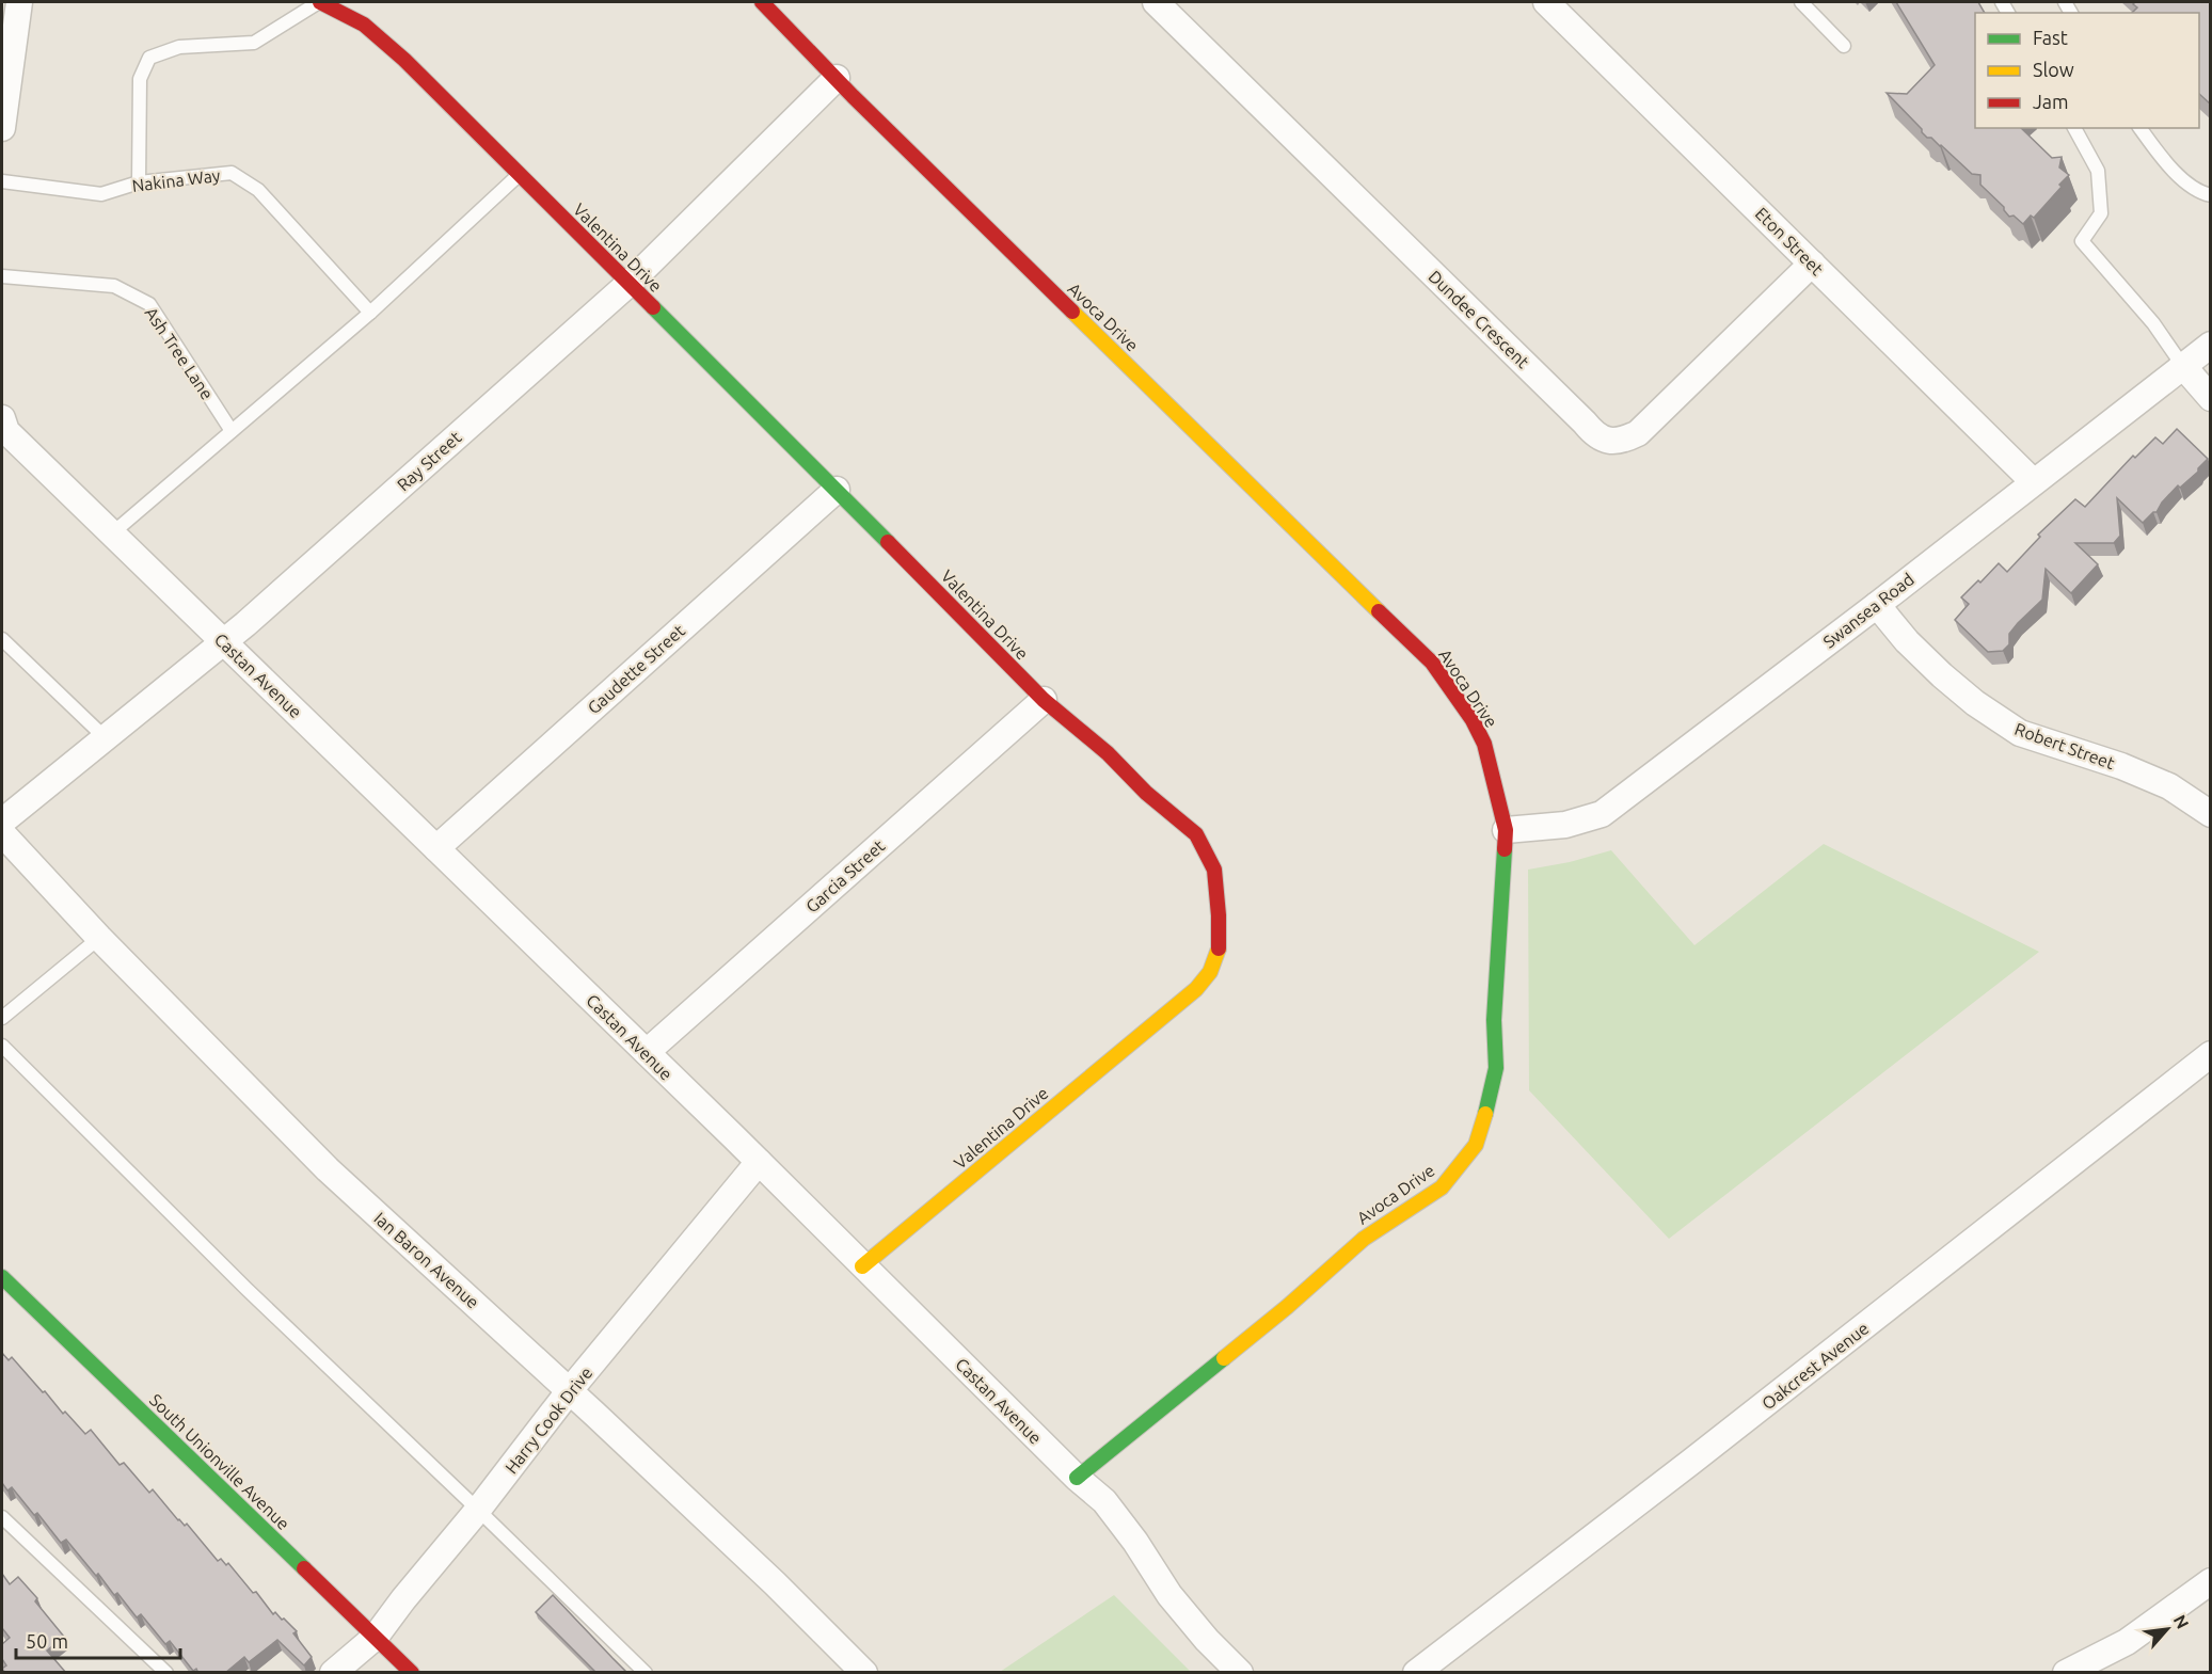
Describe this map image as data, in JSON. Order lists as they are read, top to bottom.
{
  "streets": {
    "street": [
      "Eton Street",
      "Valentina Drive",
      "Avoca Drive",
      "Dundee Crescent",
      "Ray Street",
      "Swansea Road",
      "Gaudette Street",
      "Castan Avenue",
      "Robert Street",
      "Garcia Street",
      "Ian Baron Avenue",
      "Oakcrest Avenue",
      "Harry Cook Drive",
      "South Unionville Avenue"
    ],
    "lane": ["Nakina Way", "Ash Tree Lane"]
  },
  "crossings": [
    ["Eton Street", "Dundee Crescent"],
    ["Eton Street", "Swansea Road"],
    ["Valentina Drive", "Ray Street"],
    ["Valentina Drive", "Gaudette Street"],
    ["Valentina Drive", "Castan Avenue"],
    ["Valentina Drive", "Garcia Street"],
    ["Avoca Drive", "Ray Street"],
    ["Avoca Drive", "Swansea Road"],
    ["Avoca Drive", "Castan Avenue"],
    ["Ray Street", "Castan Avenue"],
    ["Swansea Road", "Robert Street"],
    ["Gaudette Street", "Castan Avenue"],
    ["Castan Avenue", "Garcia Street"],
    ["Castan Avenue", "Harry Cook Drive"],
    ["Ian Baron Avenue", "Harry Cook Drive"],
    ["Harry Cook Drive", "South Unionville Avenue"]
  ],
  "legend": ["Fast", "Slow", "Jam"],
  "scale_bar": "50 m",
  "north": "top right"
}
